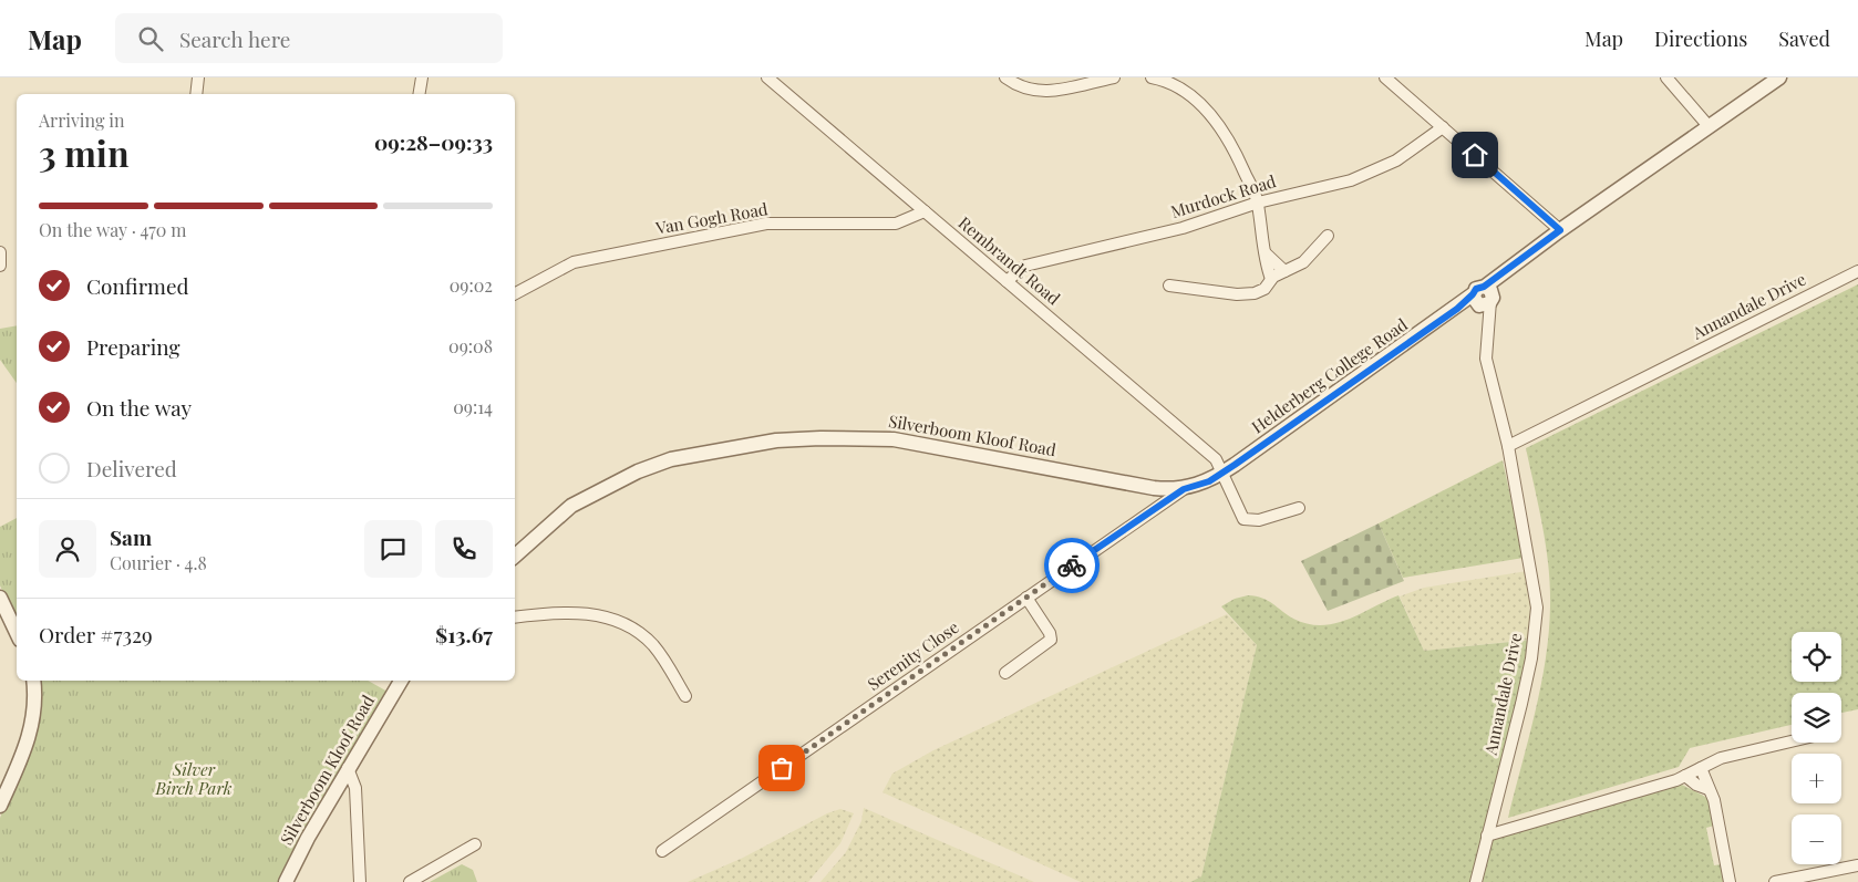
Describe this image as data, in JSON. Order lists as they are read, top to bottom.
{
  "streets": {
    "street": [
      "Murdock Road",
      "Van Gogh Road",
      "Rembrandt Road",
      "Annandale Drive",
      "Helderberg College Road",
      "Silverboom Kloof Road",
      "Serenity Close"
    ]
  },
  "crossings": [
    ["Murdock Road", "Rembrandt Road"],
    ["Van Gogh Road", "Rembrandt Road"],
    ["Rembrandt Road", "Helderberg College Road"],
    ["Rembrandt Road", "Silverboom Kloof Road"],
    ["Annandale Drive", "Helderberg College Road"],
    ["Helderberg College Road", "Silverboom Kloof Road"],
    ["Silverboom Kloof Road", "Serenity Close"]
  ],
  "parks": ["Silver Birch Park"],
  "page": {
    "header": "Map",
    "search": "Search here",
    "nav": ["Map", "Directions", "Saved"],
    "heading": ["3 min", "Arriving in", "09:28–09:33"],
    "panel": [
      "Sam",
      "Courier · 4.8",
      "Order #7329",
      "$13.67"
    ],
    "bar": "On the way · 470 m",
    "list": [
      ["Confirmed", "09:02"],
      ["Preparing", "09:08"],
      ["On the way", "09:14"],
      "Delivered"
    ],
    "map_buttons": ["+", "−"]
  }
}
